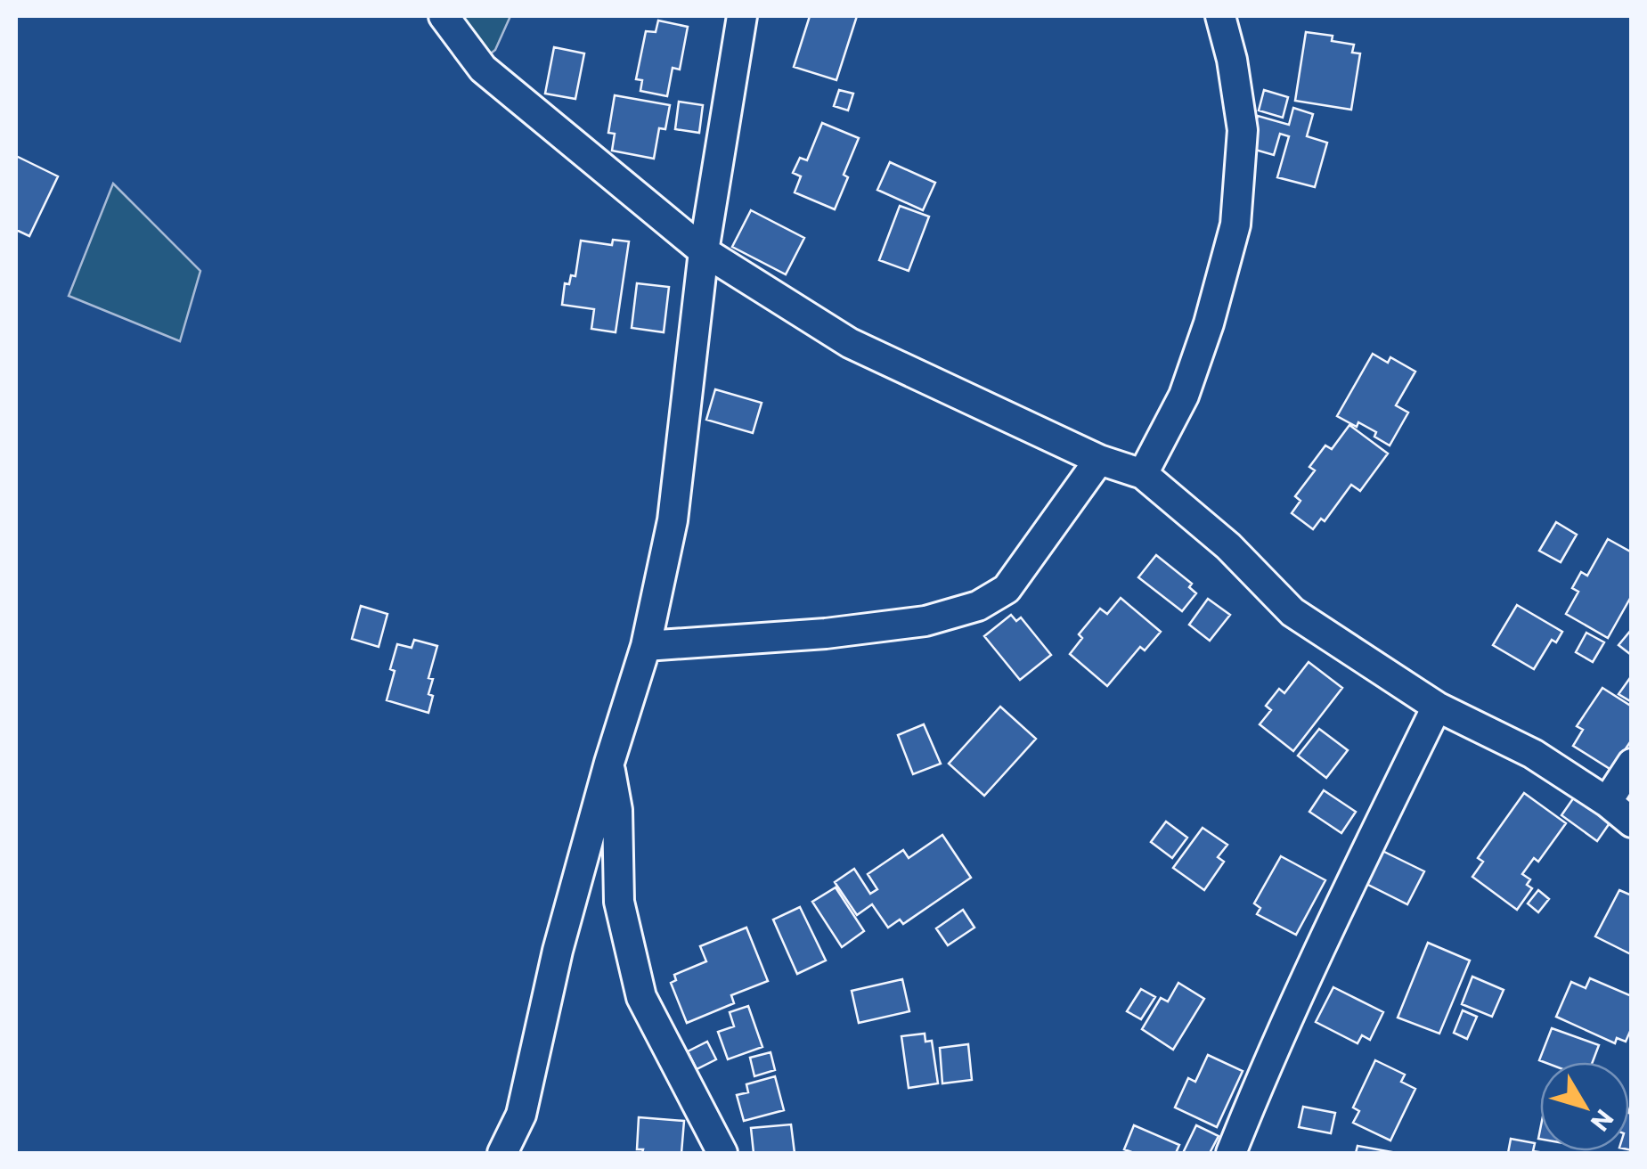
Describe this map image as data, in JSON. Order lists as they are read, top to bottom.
{
  "north": "bottom right"
}
